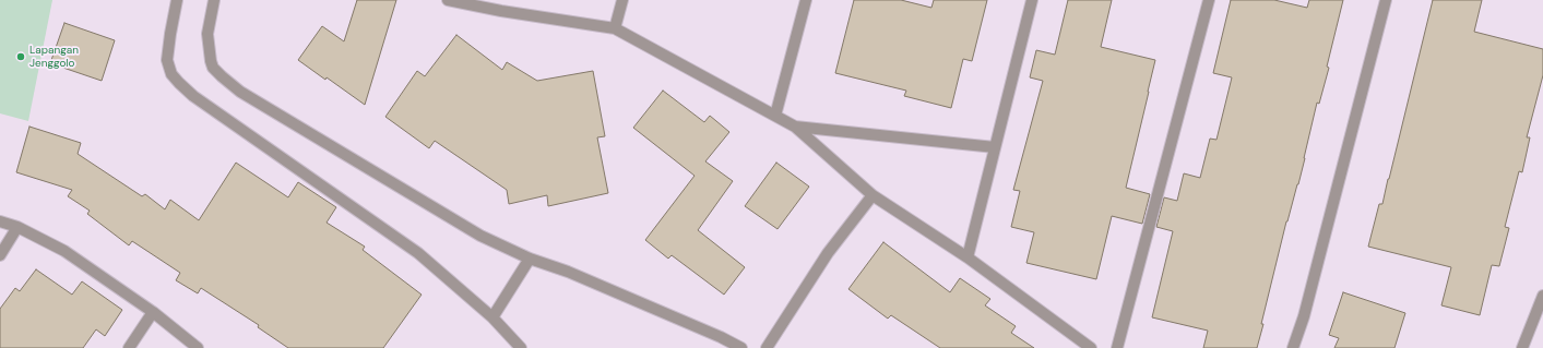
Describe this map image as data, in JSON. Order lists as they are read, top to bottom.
{
  "places": ["Lapangan Jenggolo"]
}
